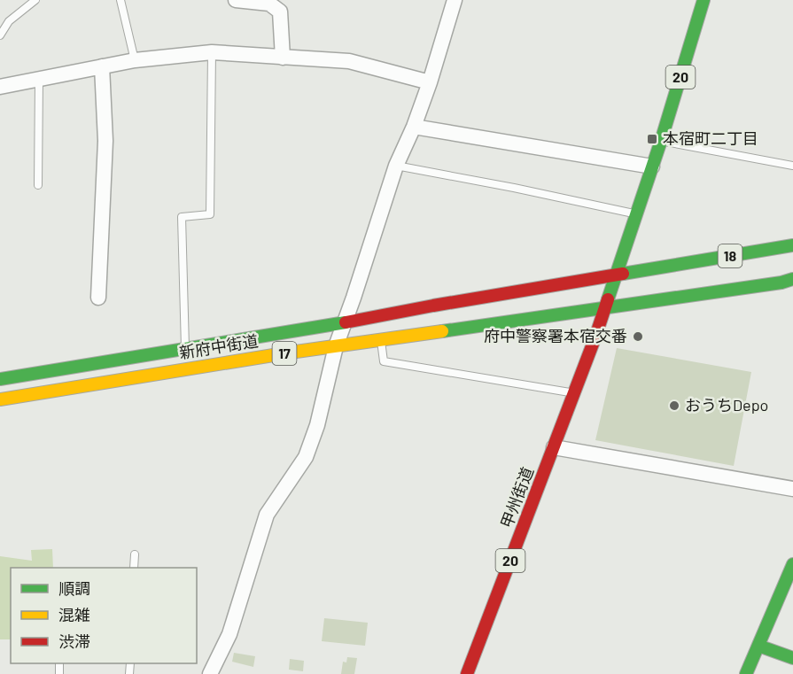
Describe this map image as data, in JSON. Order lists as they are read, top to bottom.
{
  "streets": {
    "main road": [
      "20",
      "18",
      "新府中街道",
      "17",
      "甲州街道"
    ]
  },
  "crossings": [
    ["20", "18"],
    ["20", "新府中街道"],
    ["20", "甲州街道"],
    ["18", "新府中街道"],
    ["18", "甲州街道"],
    ["新府中街道", "甲州街道"]
  ],
  "places": {
    "transit": ["本宿町二丁目"],
    "other": ["府中警察署本宿交番", "おうちDepo"]
  },
  "legend": ["順調", "混雑", "渋滞"]
}
